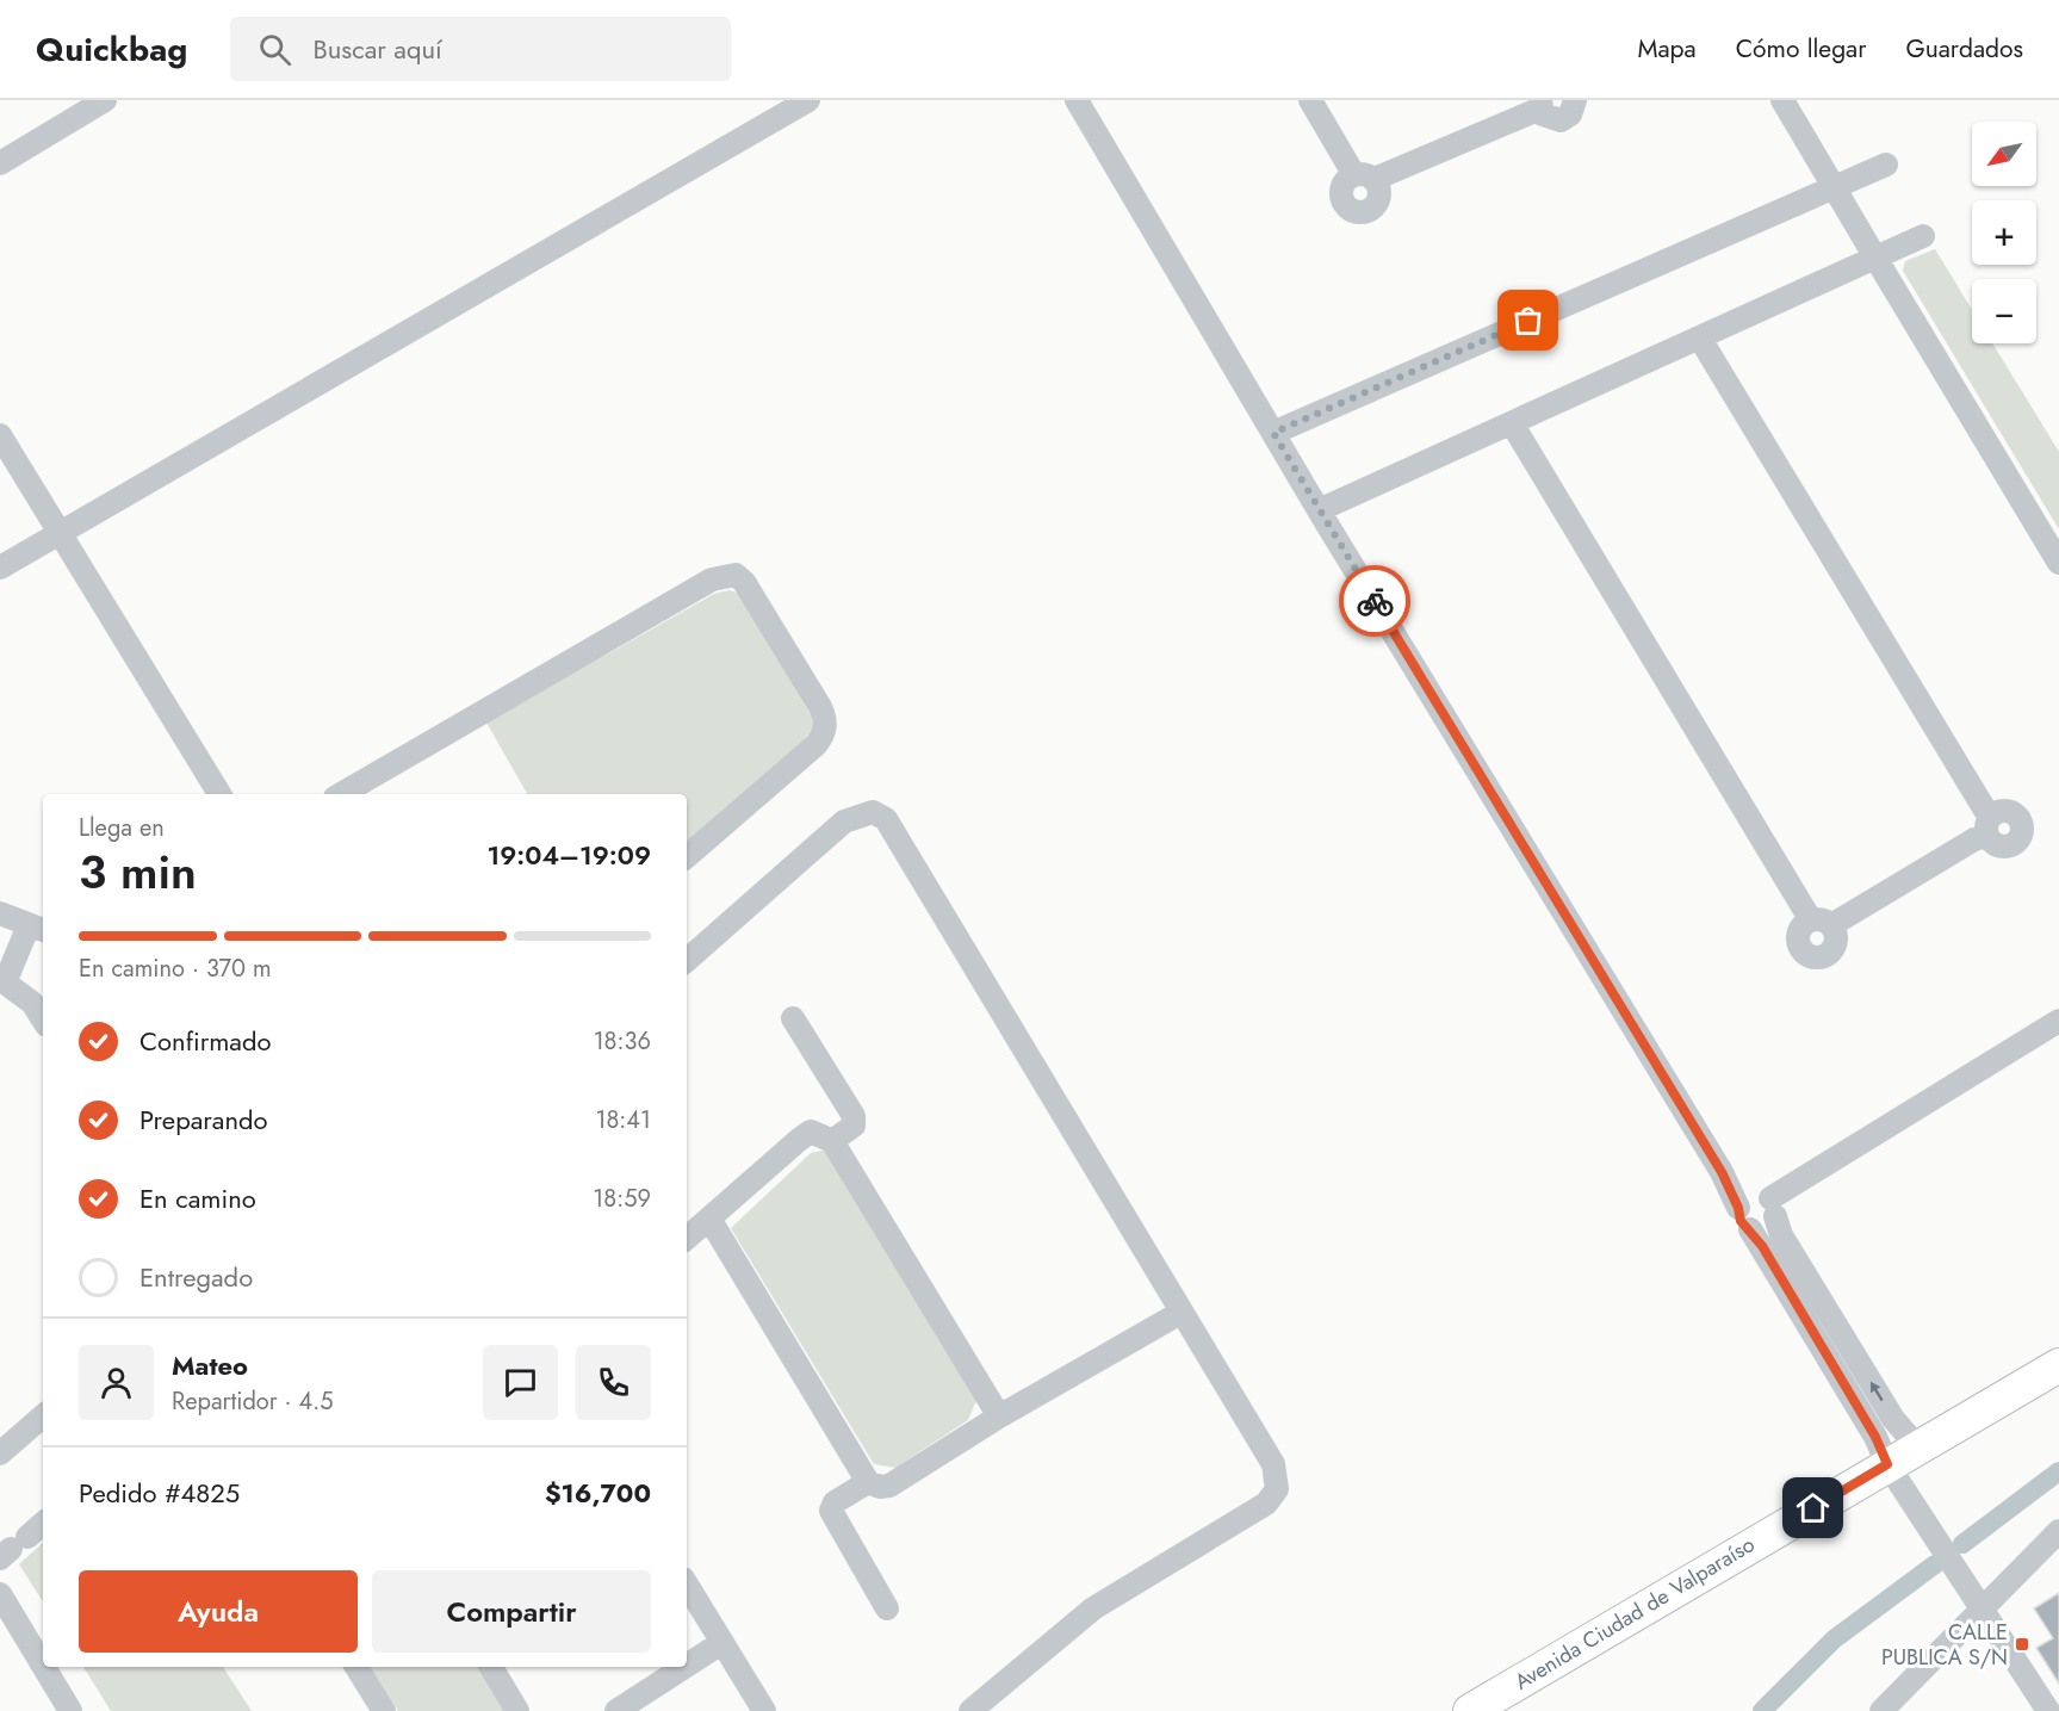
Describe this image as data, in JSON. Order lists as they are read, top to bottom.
{
  "streets": {
    "main road": ["Avenida Ciudad de Valparaíso"]
  },
  "places": {
    "transit": ["CALLE PUBLICA S/N"]
  },
  "north": "bottom left",
  "page": {
    "header": "Quickbag",
    "search": "Buscar aquí",
    "nav": ["Mapa", "Cómo llegar", "Guardados"],
    "map_buttons": ["+", "−"],
    "heading": ["3 min", "Llega en", "19:04–19:09"],
    "panel": [
      "Mateo",
      "Repartidor · 4.5",
      "Pedido #4825",
      "$16,700"
    ],
    "bar": "En camino · 370 m",
    "list": [
      ["Confirmado", "18:36"],
      ["Preparando", "18:41"],
      ["En camino", "18:59"],
      "Entregado"
    ],
    "buttons": ["Ayuda", "Compartir"]
  }
}
